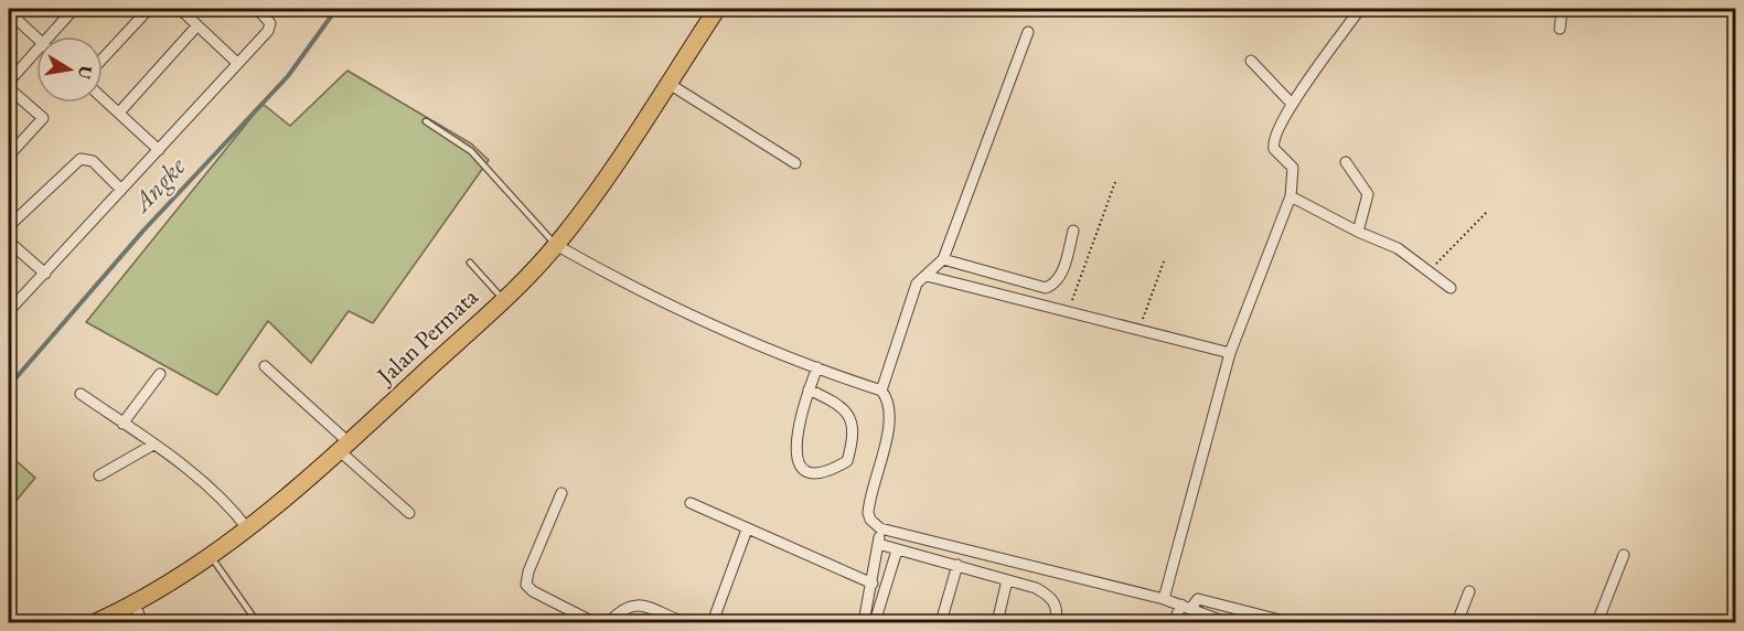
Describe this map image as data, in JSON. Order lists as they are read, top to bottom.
{
  "streets": {
    "main road": ["Jalan Permata"]
  },
  "water": ["Angke"],
  "north": "right"
}
